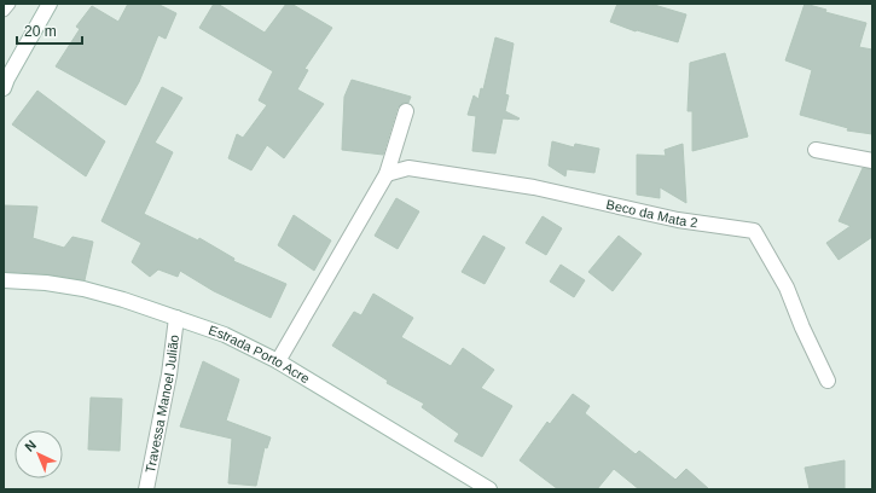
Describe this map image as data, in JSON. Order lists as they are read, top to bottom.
{
  "streets": {
    "street": ["Beco da Mata 2", "Estrada Porto Acre", "Travessa Manoel Julião"]
  },
  "crossings": [
    ["Estrada Porto Acre", "Travessa Manoel Julião"]
  ],
  "scale_bar": "20 m",
  "north": "top left"
}
